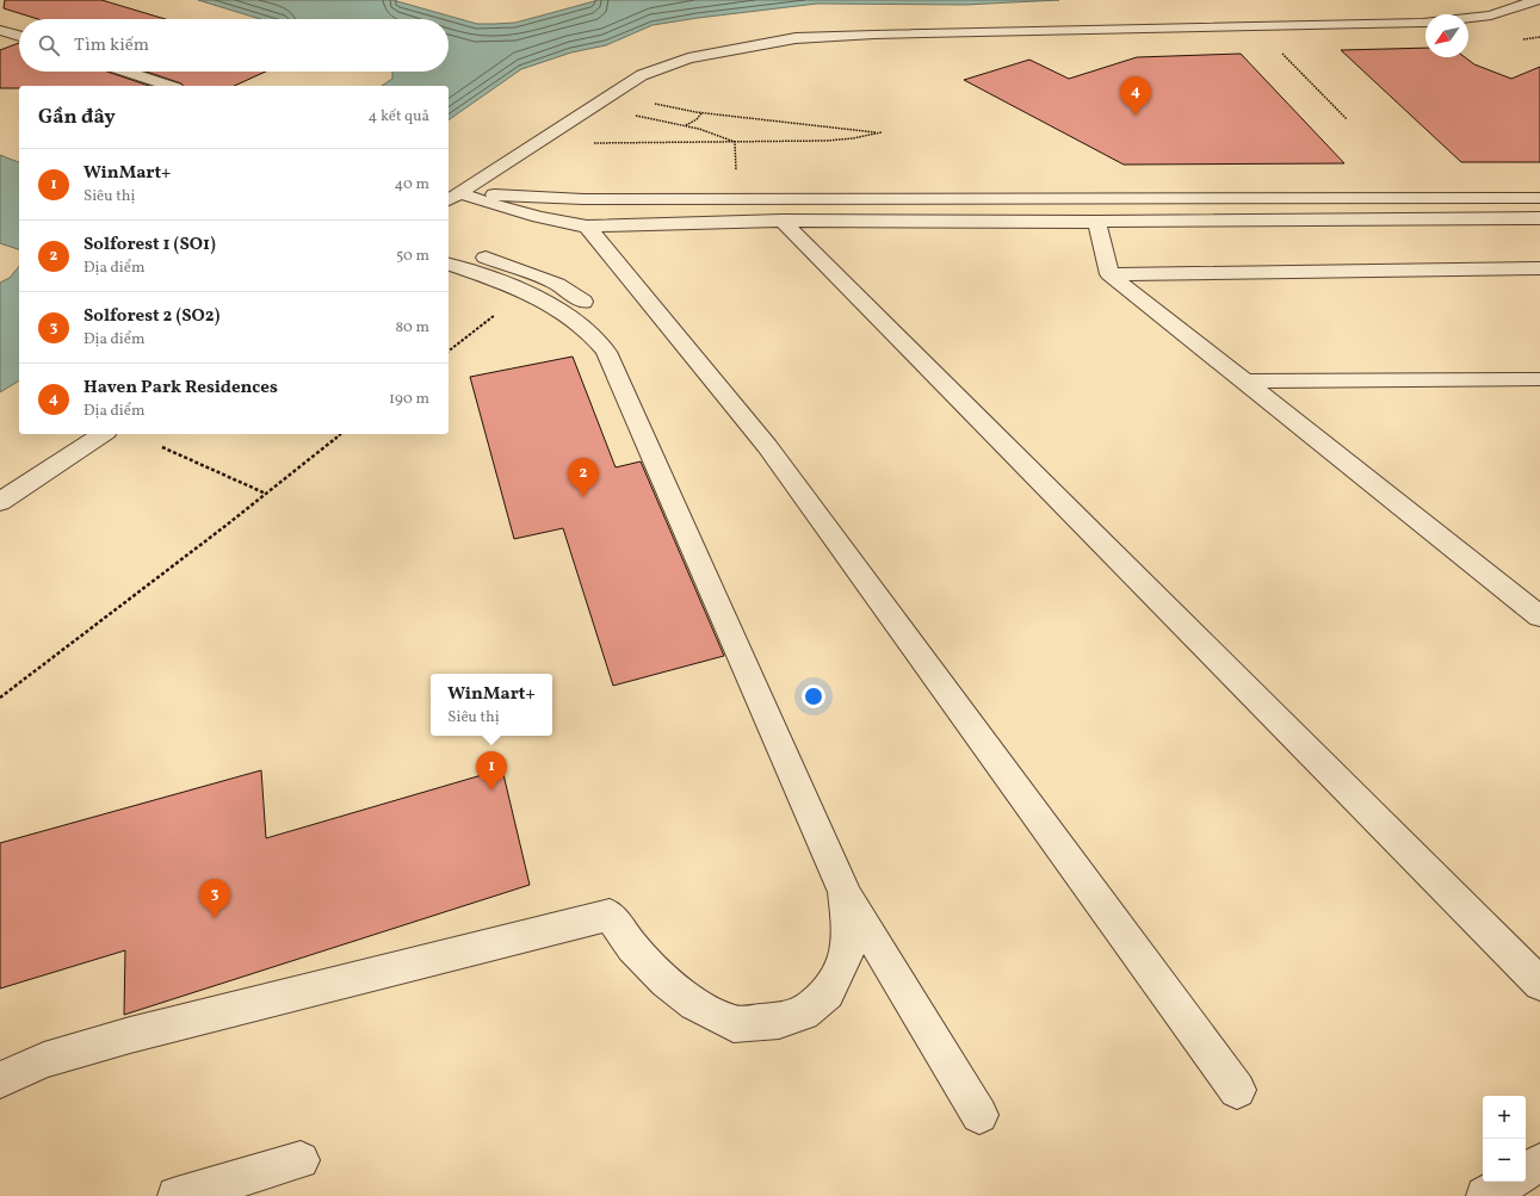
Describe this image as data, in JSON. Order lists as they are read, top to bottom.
{
  "north": "bottom left",
  "page": {
    "search": "Tìm kiếm",
    "pins": [
      "4",
      "2",
      "1",
      "3"
    ],
    "heading": ["Gần đây", "4 kết quả"],
    "list": [
      {
        "mark": "1",
        "name": "WinMart+",
        "note": "Siêu thị",
        "value": "40 m"
      },
      {
        "mark": "2",
        "name": "Solforest 1 (SO1)",
        "note": "Địa điểm",
        "value": "50 m"
      },
      {
        "mark": "3",
        "name": "Solforest 2 (SO2)",
        "note": "Địa điểm",
        "value": "80 m"
      },
      {
        "mark": "4",
        "name": "Haven Park Residences",
        "note": "Địa điểm",
        "value": "190 m"
      }
    ],
    "popup": ["WinMart+", "Siêu thị"],
    "map_buttons": ["+", "−"]
  }
}
